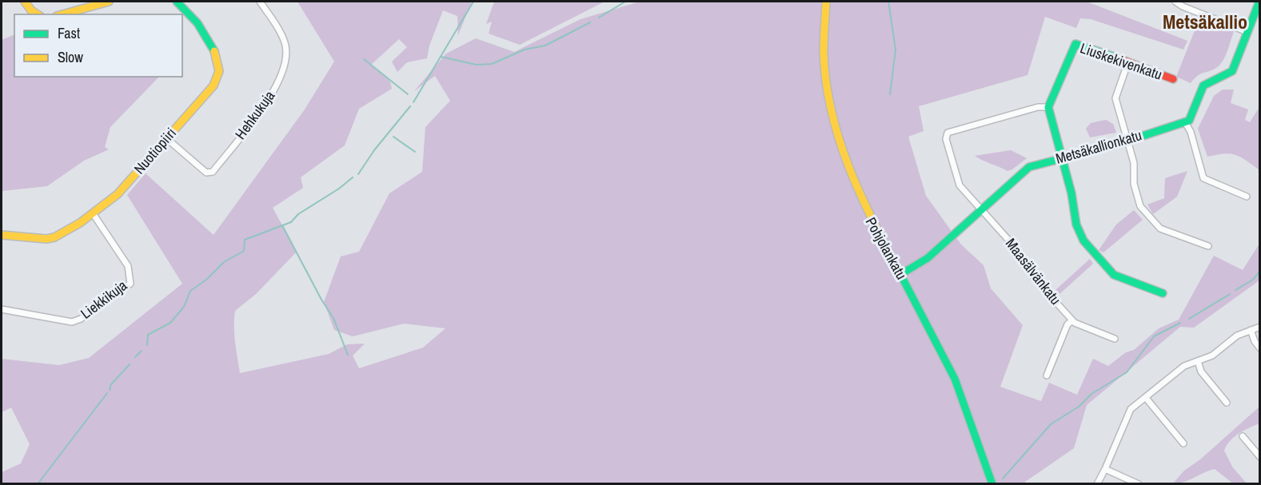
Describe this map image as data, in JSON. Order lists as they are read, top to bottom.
{
  "streets": {
    "street": [
      "Liuskekivenkatu",
      "Hehkukuja",
      "Metsäkallionkatu",
      "Nuotiopiiri",
      "Pohjolankatu",
      "Maasälvänkatu",
      "Liekkikuja"
    ]
  },
  "crossings": [
    ["Liuskekivenkatu", "Maasälvänkatu"],
    ["Hehkukuja", "Nuotiopiiri"],
    ["Metsäkallionkatu", "Pohjolankatu"],
    ["Metsäkallionkatu", "Maasälvänkatu"],
    ["Nuotiopiiri", "Liekkikuja"]
  ],
  "districts": ["Metsäkallio"],
  "legend": ["Fast", "Slow"]
}
